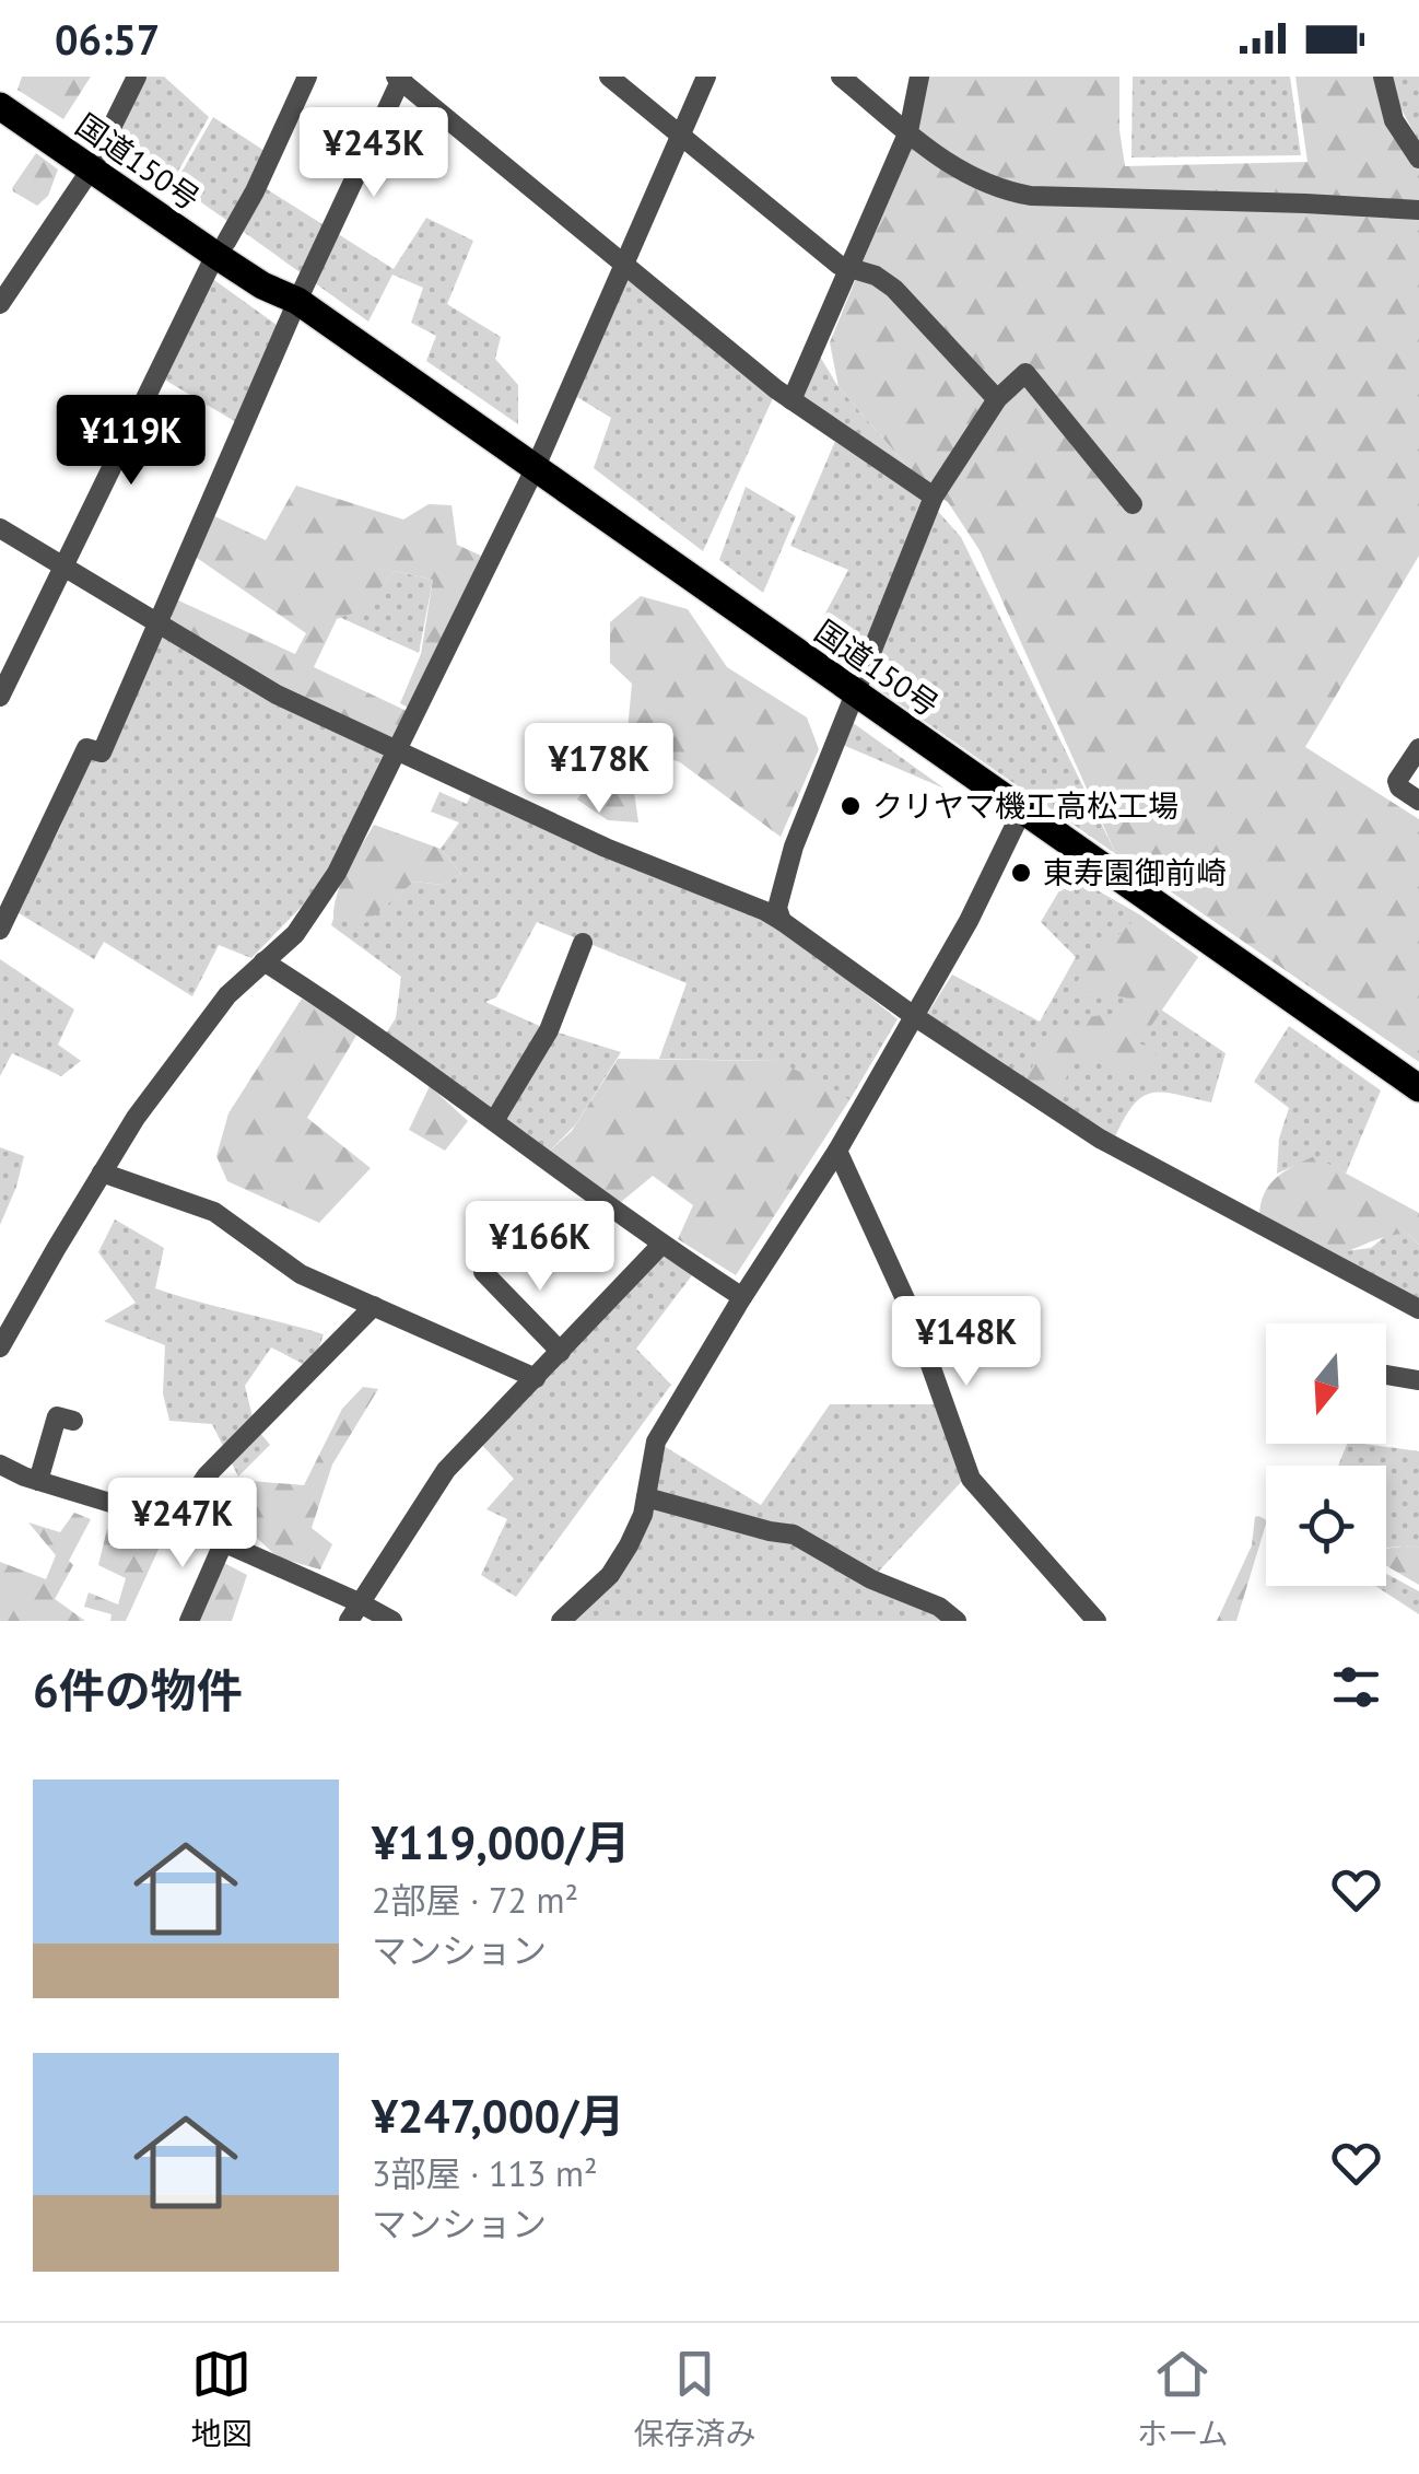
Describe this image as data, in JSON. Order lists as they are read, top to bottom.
{
  "streets": {
    "highway": ["国道150号"]
  },
  "places": ["クリヤマ機工高松工場", "東寿園御前崎"],
  "north": "bottom",
  "page": {
    "status": "06:57",
    "price": [
      "¥243K",
      "¥119K",
      "¥178K",
      "¥166K",
      "¥148K",
      "¥247K"
    ],
    "heading": "6件の物件",
    "list": [
      {
        "name": "¥119,000/月",
        "note": "2部屋 · 72 m² · マンション"
      },
      {
        "name": "¥247,000/月",
        "note": "3部屋 · 113 m² · マンション"
      }
    ],
    "tabs": ["地図", "保存済み", "ホーム"]
  }
}
